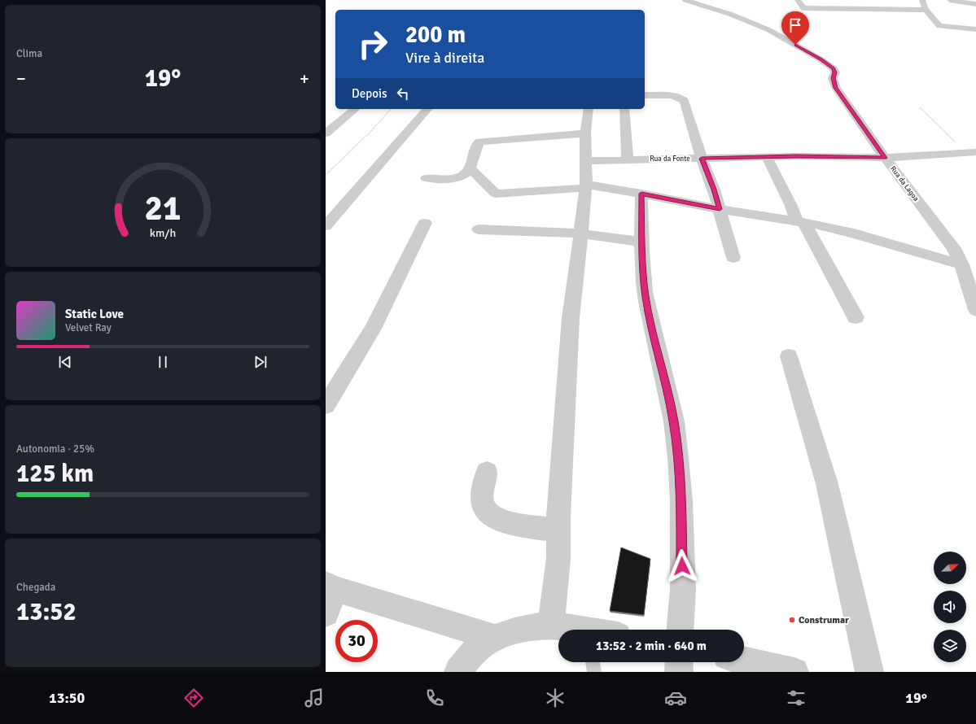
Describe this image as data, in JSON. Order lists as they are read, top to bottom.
{
  "streets": {
    "street": ["Rua da Fonte", "Rua da Lagoa"]
  },
  "crossings": [
    ["Rua da Fonte", "Rua da Lagoa"]
  ],
  "places": ["Construmar"],
  "north": "top right",
  "page": {
    "tile": [
      "Clima",
      ["Autonomia · 25%", "125 km"],
      ["Chegada", "13:52"]
    ],
    "turn": ["200 m", "Vire à direita"],
    "heat": ["−", "19°", "+"],
    "then": "Depois",
    "song": ["Static Love", "Velvet Ray"],
    "limit": "30",
    "trip": "13:52 · 2 min · 640 m",
    "tabs": ["13:50", "19°"],
    "gauge": ["21", "km/h"]
  }
}
